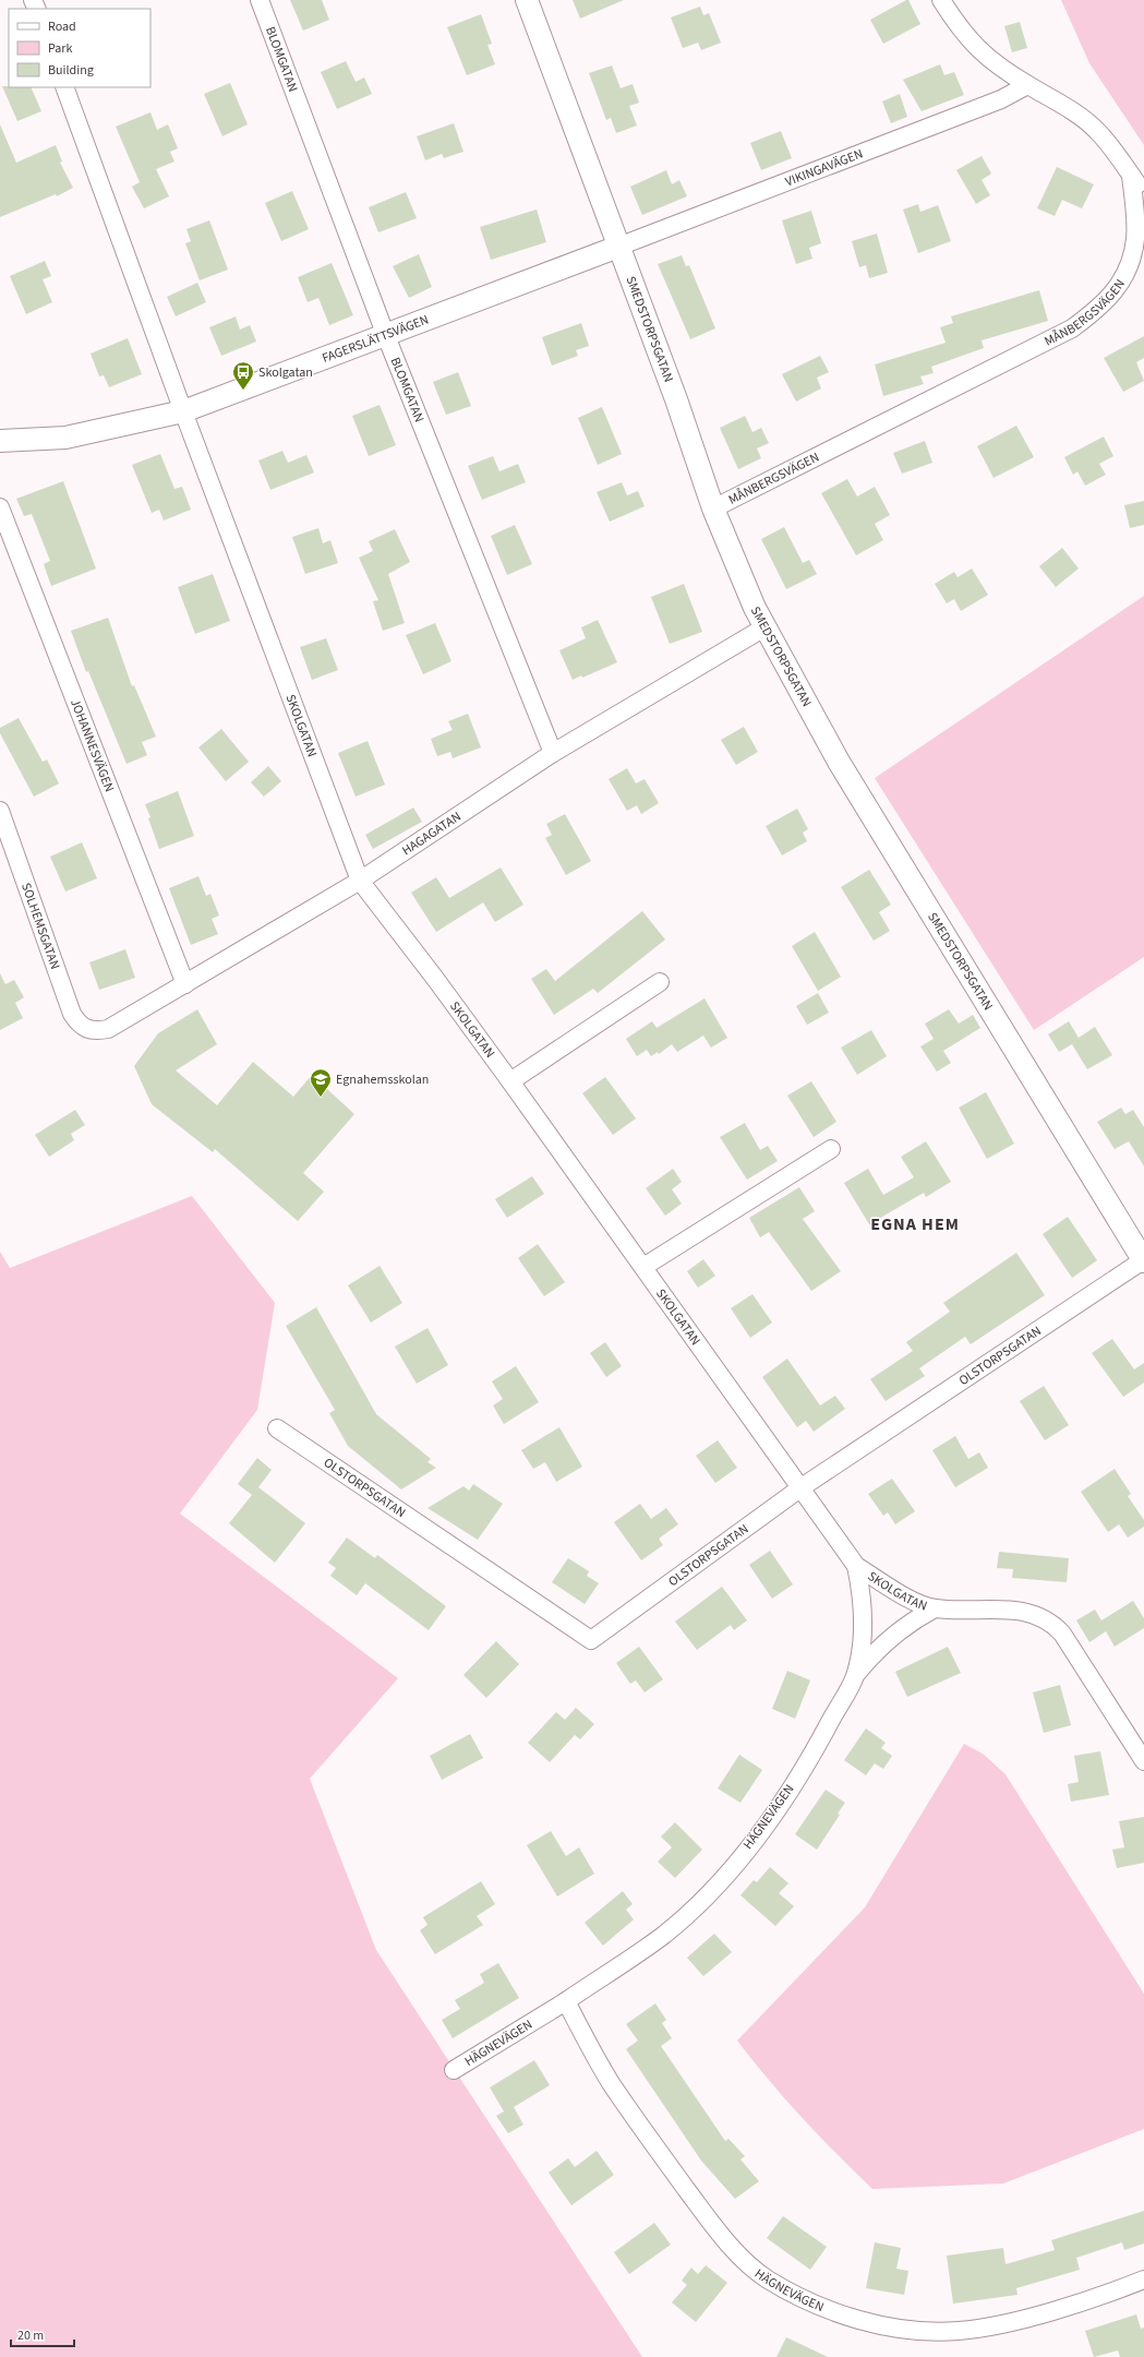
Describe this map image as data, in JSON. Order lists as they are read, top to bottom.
{
  "streets": {
    "street": [
      "BLOMGATAN",
      "VIKINGAVÄGEN",
      "MÅNBERGSVÄGEN",
      "SMEDSTORPSGATAN",
      "FAGERSLÄTTSVÄGEN",
      "SKOLGATAN",
      "JOHANNESVÄGEN",
      "HAGAGATAN",
      "SOLHEMSGATAN",
      "OLSTORPSGATAN",
      "HÄGNEVÄGEN"
    ]
  },
  "crossings": [
    ["BLOMGATAN", "FAGERSLÄTTSVÄGEN"],
    ["BLOMGATAN", "HAGAGATAN"],
    ["VIKINGAVÄGEN", "SMEDSTORPSGATAN"],
    ["VIKINGAVÄGEN", "FAGERSLÄTTSVÄGEN"],
    ["MÅNBERGSVÄGEN", "SMEDSTORPSGATAN"],
    ["SMEDSTORPSGATAN", "FAGERSLÄTTSVÄGEN"],
    ["SMEDSTORPSGATAN", "HAGAGATAN"],
    ["SMEDSTORPSGATAN", "OLSTORPSGATAN"],
    ["FAGERSLÄTTSVÄGEN", "SKOLGATAN"],
    ["SKOLGATAN", "HAGAGATAN"],
    ["SKOLGATAN", "OLSTORPSGATAN"],
    ["SKOLGATAN", "HÄGNEVÄGEN"],
    ["JOHANNESVÄGEN", "HAGAGATAN"],
    ["HAGAGATAN", "SOLHEMSGATAN"]
  ],
  "districts": ["EGNA HEM"],
  "places": {
    "bus stop": ["Skolgatan"],
    "school or university": ["Egnahemsskolan"]
  },
  "legend": ["Road", "Park", "Building"],
  "scale_bar": "20 m"
}
